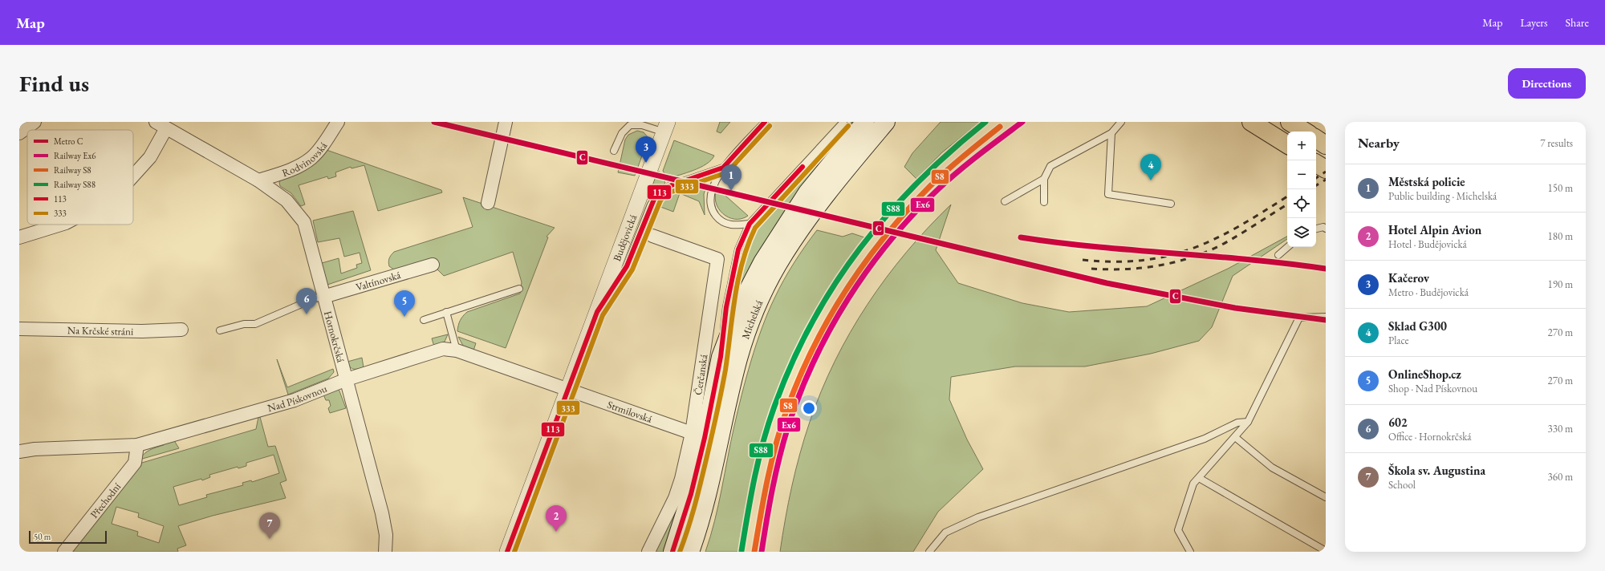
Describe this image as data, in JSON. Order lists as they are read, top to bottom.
{
  "streets": {
    "main road": ["Michelská"],
    "street": [
      "Rodvinovská",
      "Budějovická",
      "Valtínovská",
      "Na Krčské stráni",
      "Hornokrčská",
      "Čerčanská",
      "Nad Pískovnou",
      "Strmilovská",
      "Přechodní"
    ]
  },
  "crossings": [
    ["Rodvinovská", "Hornokrčská"],
    ["Budějovická", "Nad Pískovnou"],
    ["Budějovická", "Strmilovská"],
    ["Valtínovská", "Hornokrčská"],
    ["Hornokrčská", "Nad Pískovnou"],
    ["Čerčanská", "Strmilovská"],
    ["Nad Pískovnou", "Strmilovská"],
    ["Nad Pískovnou", "Přechodní"]
  ],
  "lines": [
    "metro line C",
    "rail line Ex6",
    "rail line S88",
    "transit line 113",
    "transit line 333",
    "rail line S8"
  ],
  "legend": [
    "Metro C",
    "Railway Ex6",
    "Railway S8",
    "Railway S88",
    "113",
    "333"
  ],
  "scale_bar": "50 m",
  "page": {
    "header": "Map",
    "nav": ["Map", "Layers", "Share"],
    "buttons": "Directions",
    "title": "Find us",
    "heading": ["Nearby", "7 results"],
    "map_buttons": ["+", "−"],
    "pins": [
      "3",
      "4",
      "1",
      "6",
      "5",
      "2",
      "7"
    ],
    "list": [
      {
        "mark": "1",
        "name": "Městská policie",
        "note": "Public building · Michelská",
        "value": "150 m"
      },
      {
        "mark": "2",
        "name": "Hotel Alpin Avion",
        "note": "Hotel · Budějovická",
        "value": "180 m"
      },
      {
        "mark": "3",
        "name": "Kačerov",
        "note": "Metro · Budějovická",
        "value": "190 m"
      },
      {
        "mark": "4",
        "name": "Sklad G300",
        "note": "Place",
        "value": "270 m"
      },
      {
        "mark": "5",
        "name": "OnlineShop.cz",
        "note": "Shop · Nad Pískovnou",
        "value": "270 m"
      },
      {
        "mark": "6",
        "name": "602",
        "note": "Office · Hornokrčská",
        "value": "330 m"
      },
      {
        "mark": "7",
        "name": "Škola sv. Augustina",
        "note": "School",
        "value": "360 m"
      }
    ],
    "scale": "50 m"
  }
}
